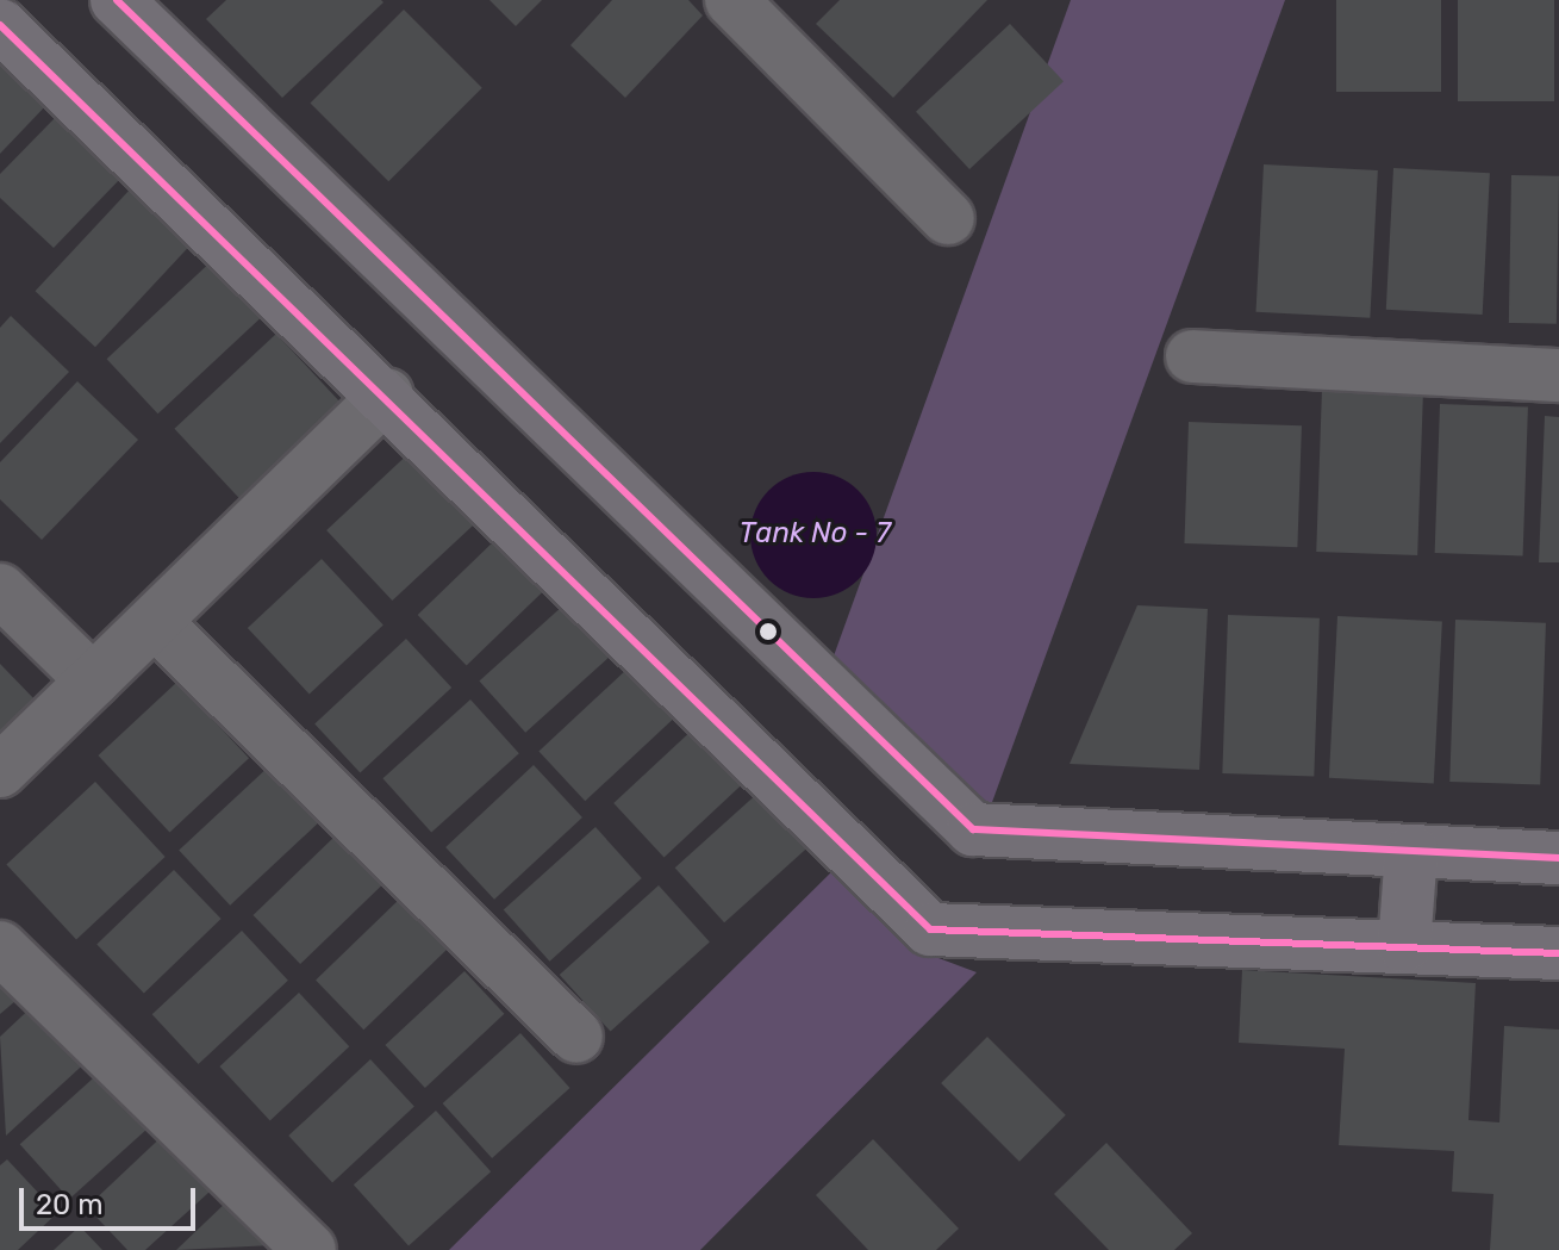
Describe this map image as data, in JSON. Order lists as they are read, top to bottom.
{
  "water": ["Tank No - 7"],
  "scale_bar": "20 m"
}
